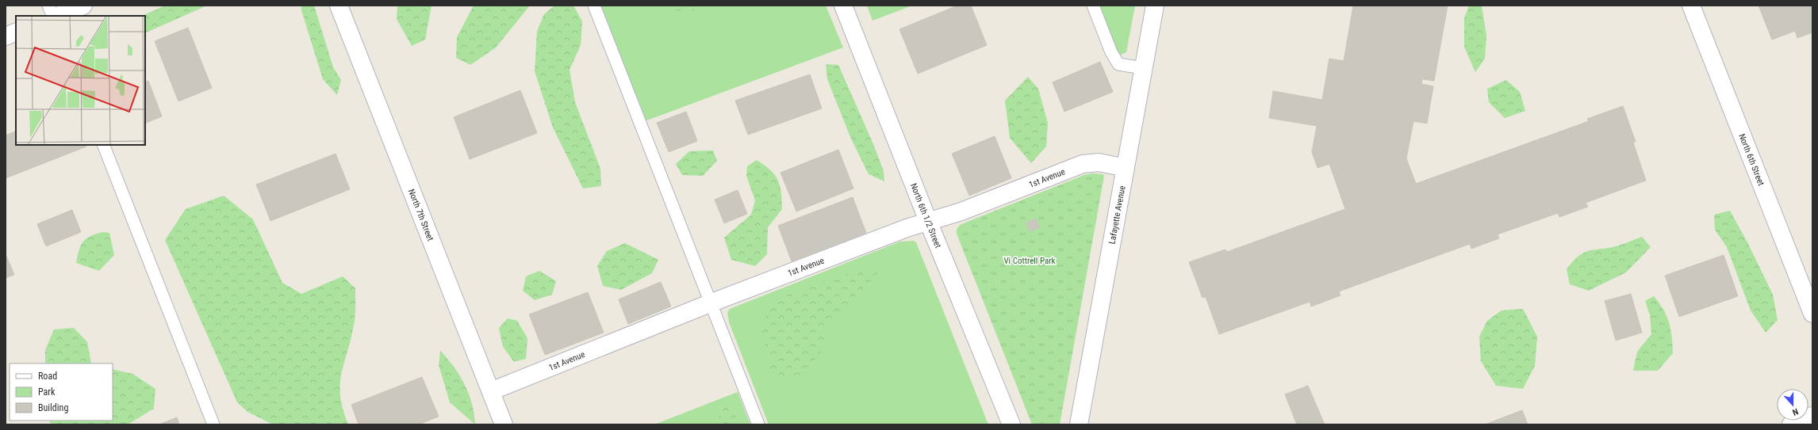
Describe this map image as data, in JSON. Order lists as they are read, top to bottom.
{
  "streets": {
    "street": [
      "North 6th Street",
      "1st Avenue",
      "North 7th Street",
      "Lafayette Avenue",
      "North 6th 1/2 Street"
    ]
  },
  "crossings": [
    ["1st Avenue", "North 7th Street"],
    ["1st Avenue", "Lafayette Avenue"],
    ["1st Avenue", "North 6th 1/2 Street"]
  ],
  "parks": ["Vi Cottrell Park"],
  "legend": ["Road", "Park", "Building"],
  "north": "bottom"
}
